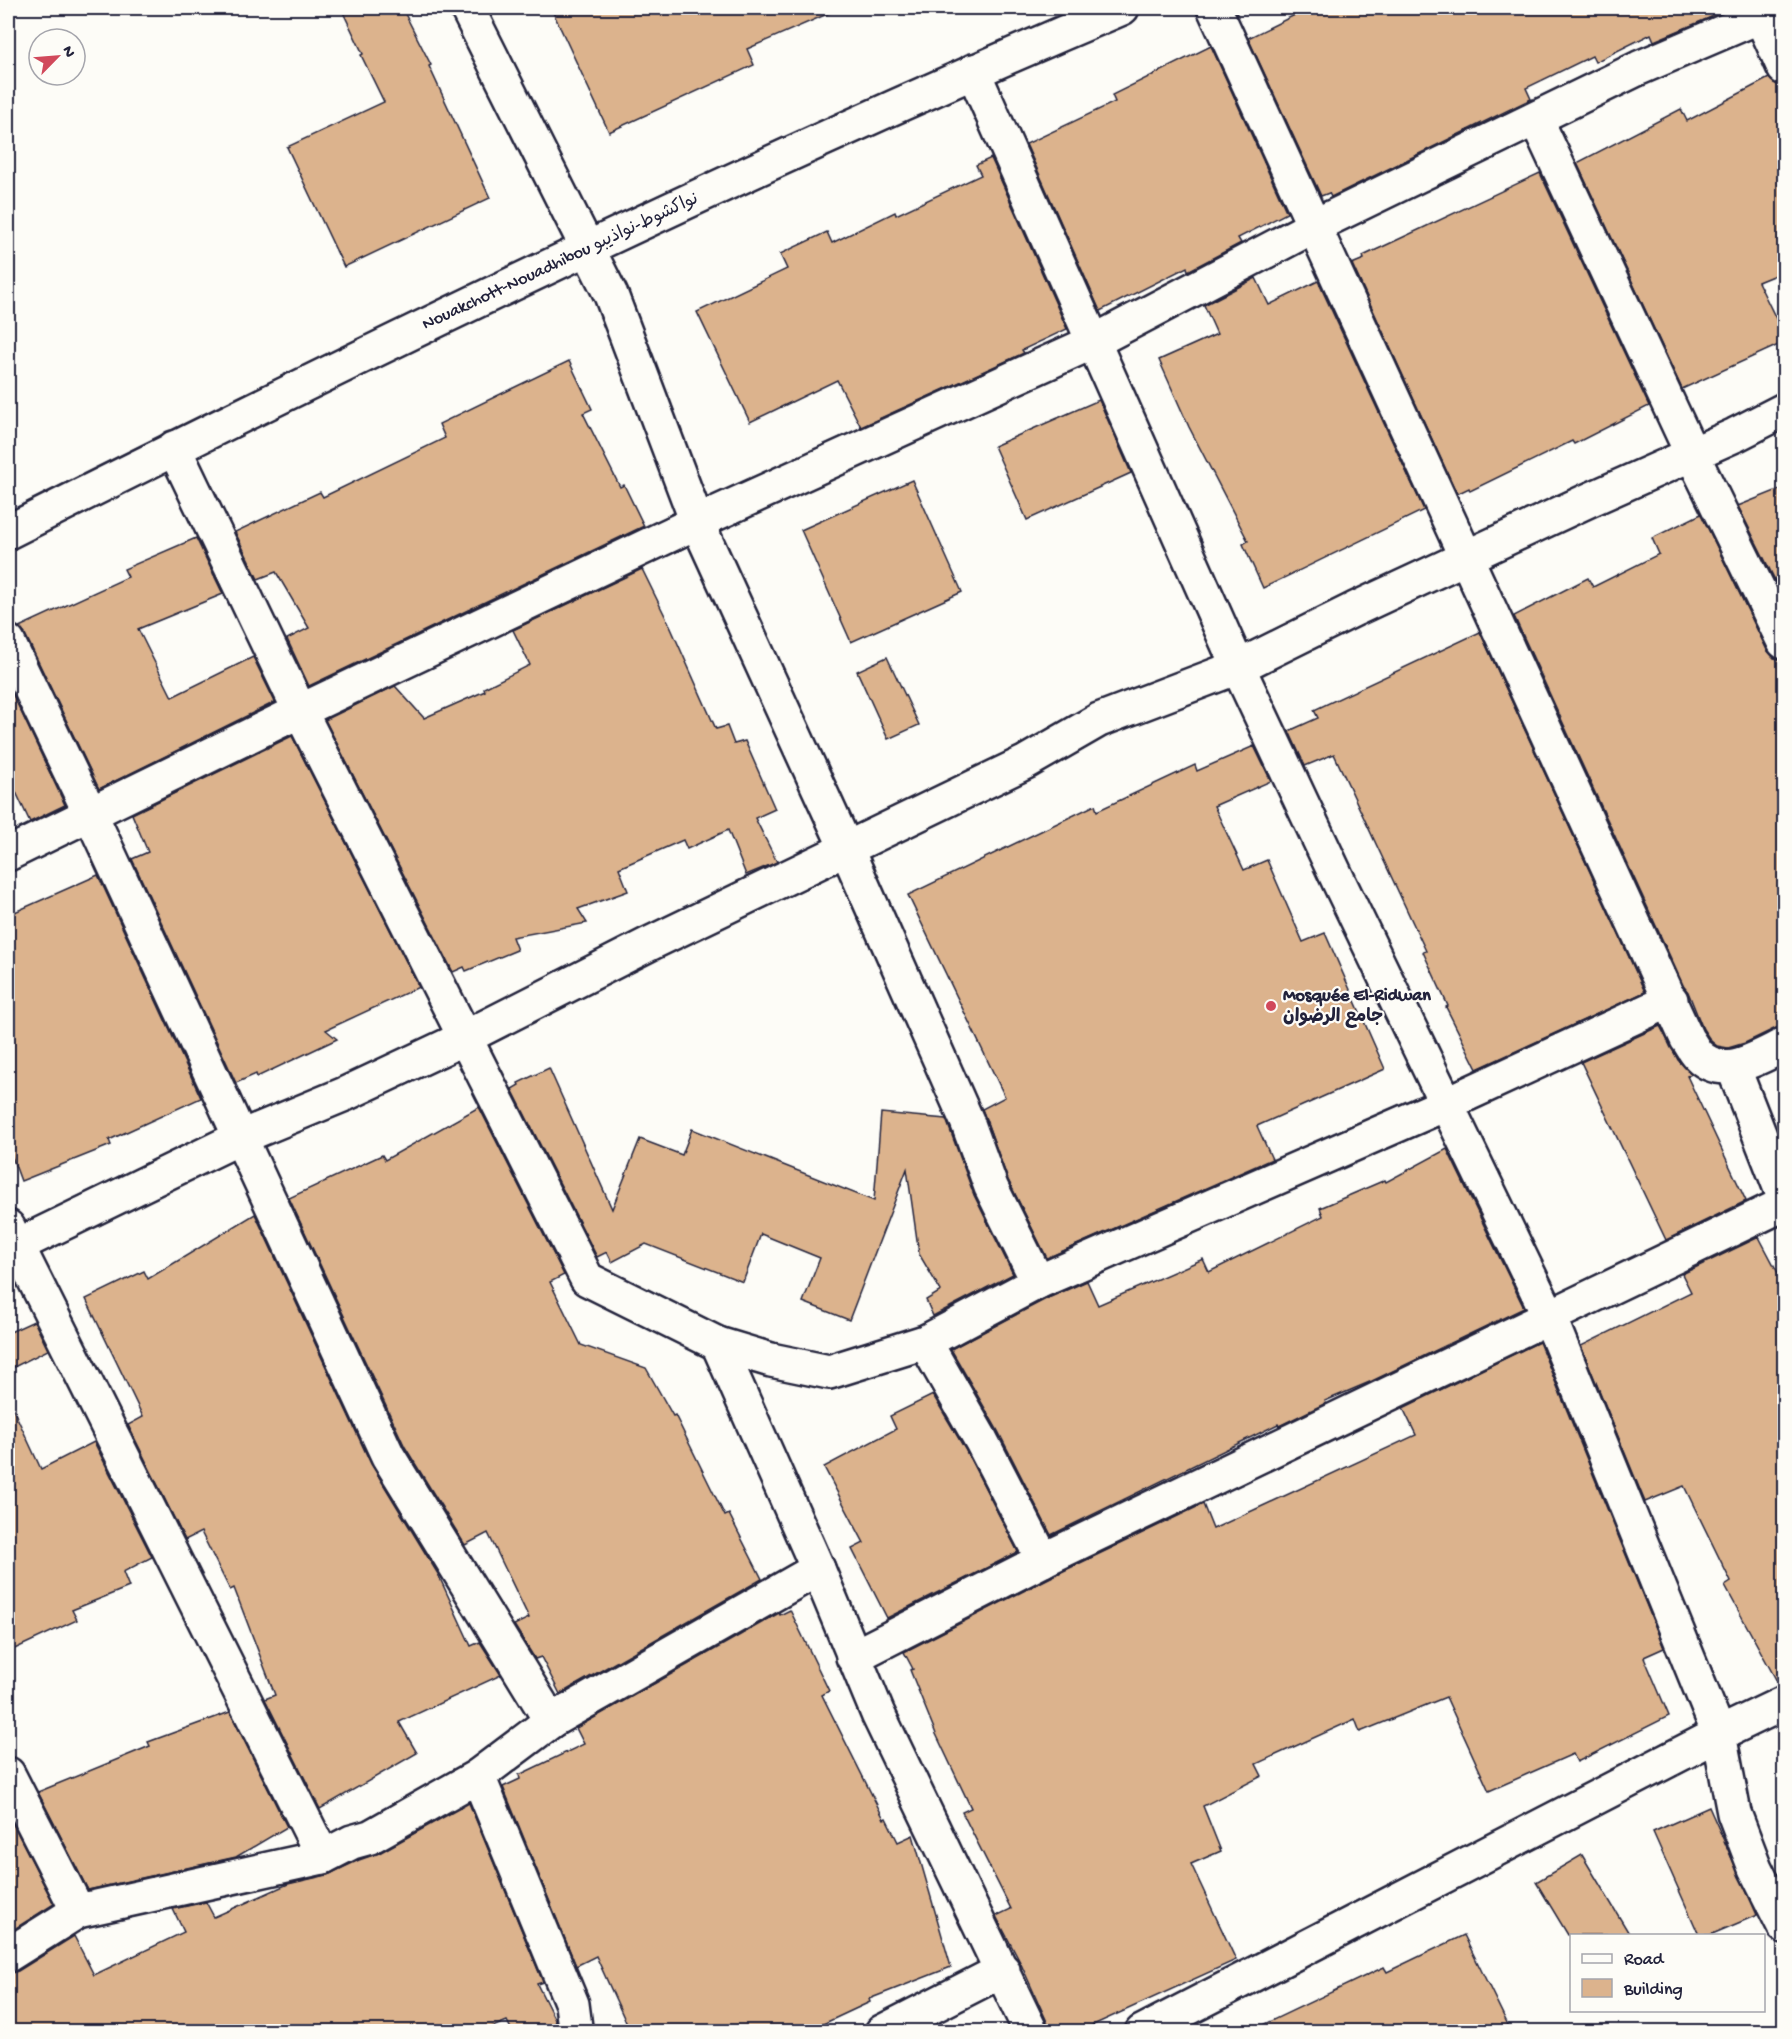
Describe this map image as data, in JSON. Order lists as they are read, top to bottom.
{
  "streets": {
    "main road": ["Nouakchott-Nouadhibou نواكشوط-نواذيبو"]
  },
  "places": ["Mosquée El-Ridwan جامع الرضوان"],
  "legend": ["Road", "Building"],
  "north": "top right"
}
